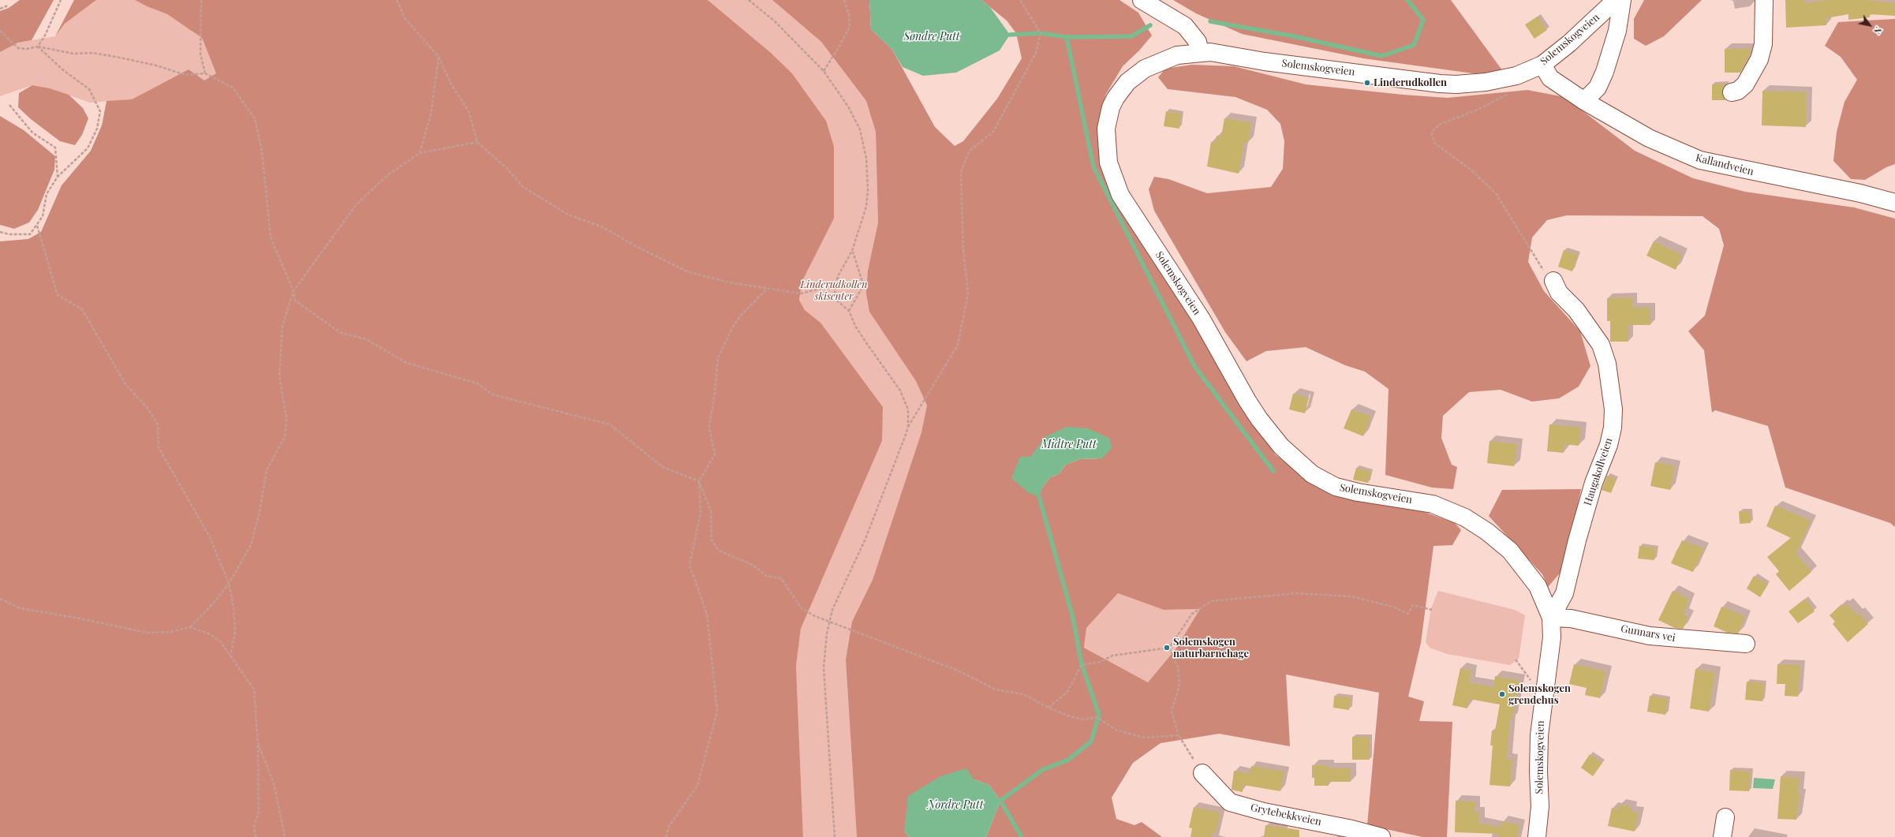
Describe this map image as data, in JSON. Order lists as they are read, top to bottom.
{
  "streets": {
    "street": [
      "Solemskogveien",
      "Kallandveien",
      "Haugakollveien",
      "Gunnars vei",
      "Grytebekkveien"
    ]
  },
  "crossings": [
    ["Solemskogveien", "Kallandveien"],
    ["Solemskogveien", "Haugakollveien"],
    ["Solemskogveien", "Gunnars vei"],
    ["Haugakollveien", "Gunnars vei"]
  ],
  "water": ["Søndre Putt", "Midtre Putt", "Nordre Putt"],
  "parks": ["Linderudkollen skisenter"],
  "places": ["Linderudkollen", "Solemskogen naturbarnehage", "Solemskogen grendehus"],
  "north": "bottom right"
}
